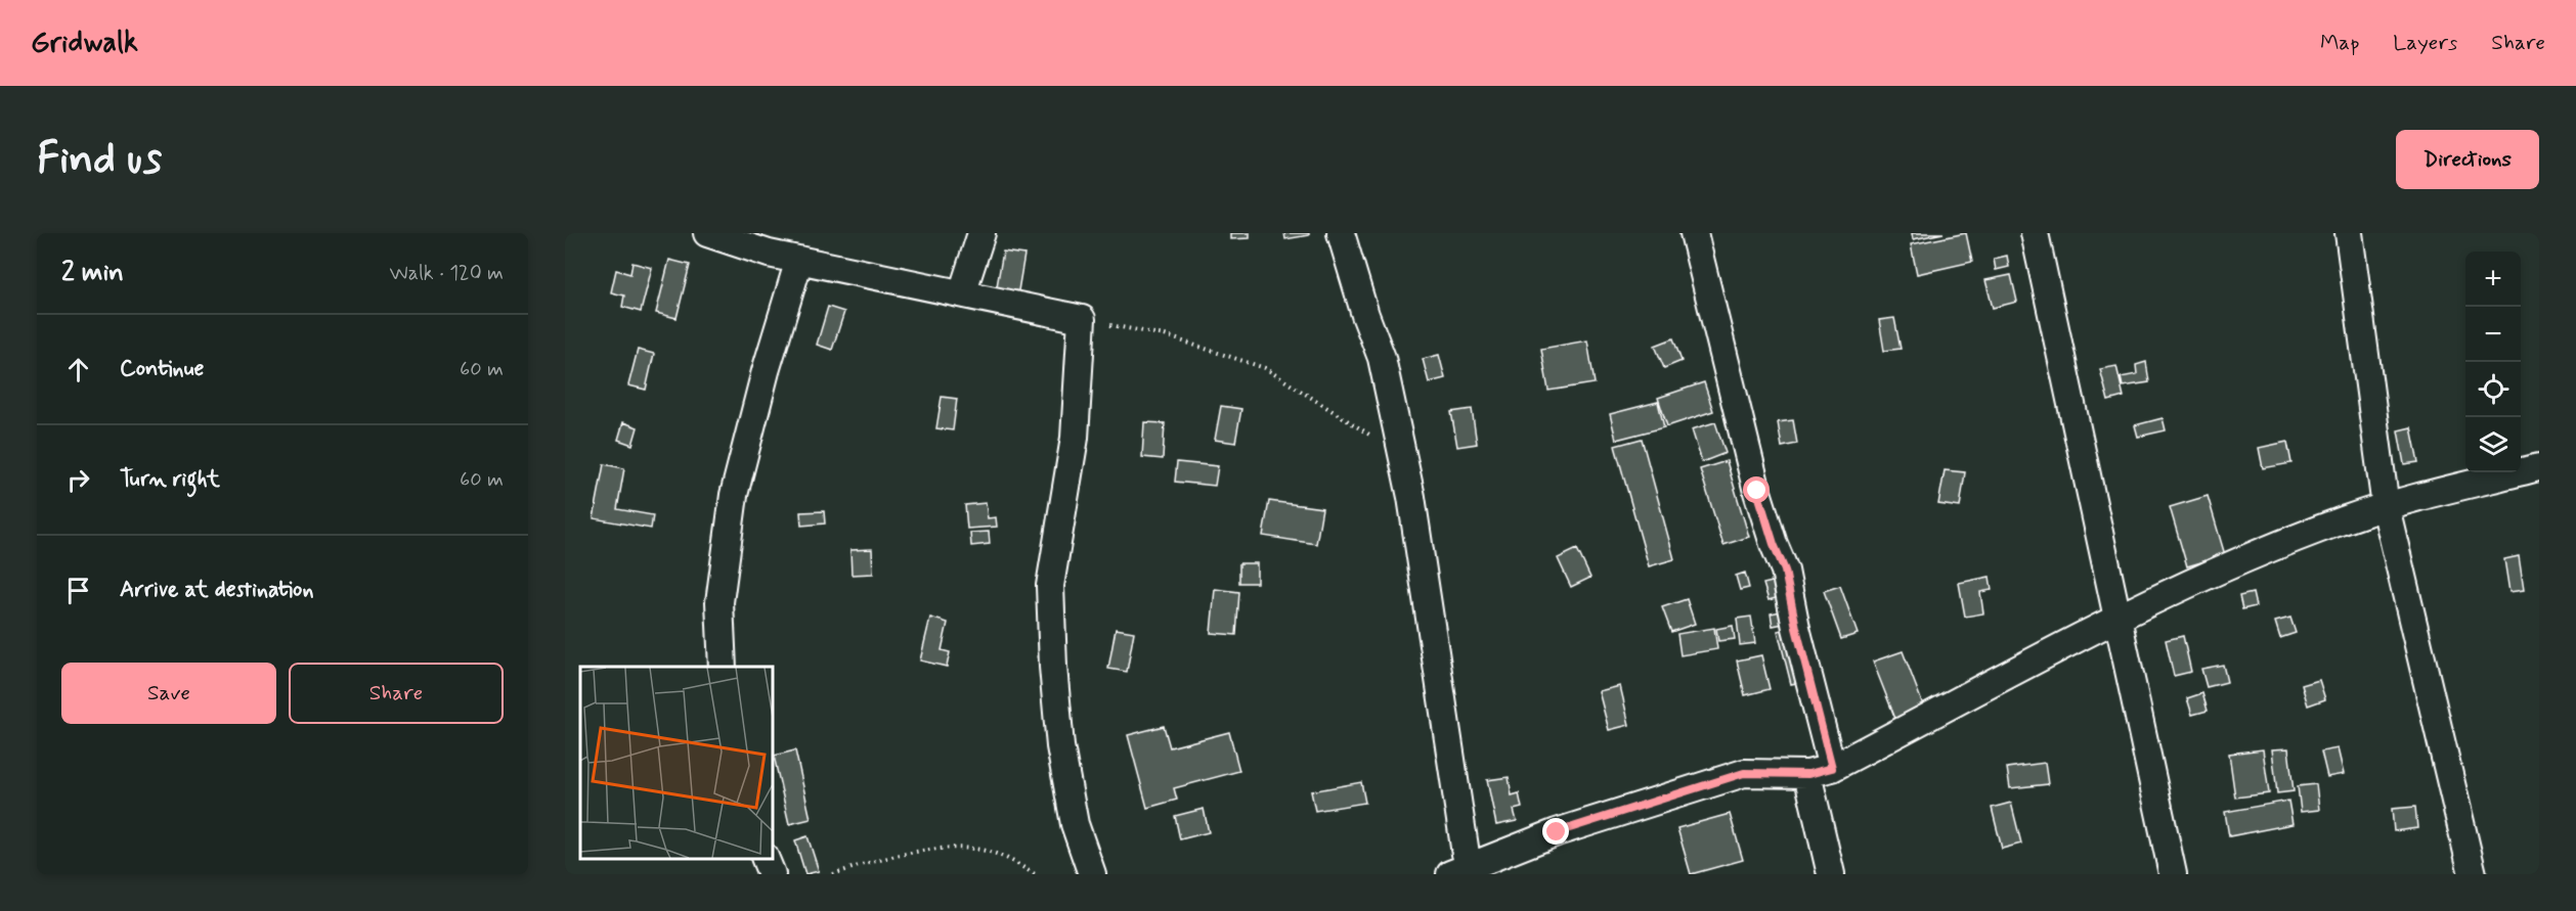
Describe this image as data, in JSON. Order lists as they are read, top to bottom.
{
  "page": {
    "header": "Gridwalk",
    "nav": ["Map", "Layers", "Share"],
    "buttons": [
      "Directions",
      ["Save", "Share"]
    ],
    "title": "Find us",
    "heading": ["2 min", "Walk · 120 m"],
    "map_buttons": ["+", "−"],
    "list": [
      ["Continue", "60 m"],
      ["Turn right", "60 m"],
      "Arrive at destination"
    ]
  }
}
